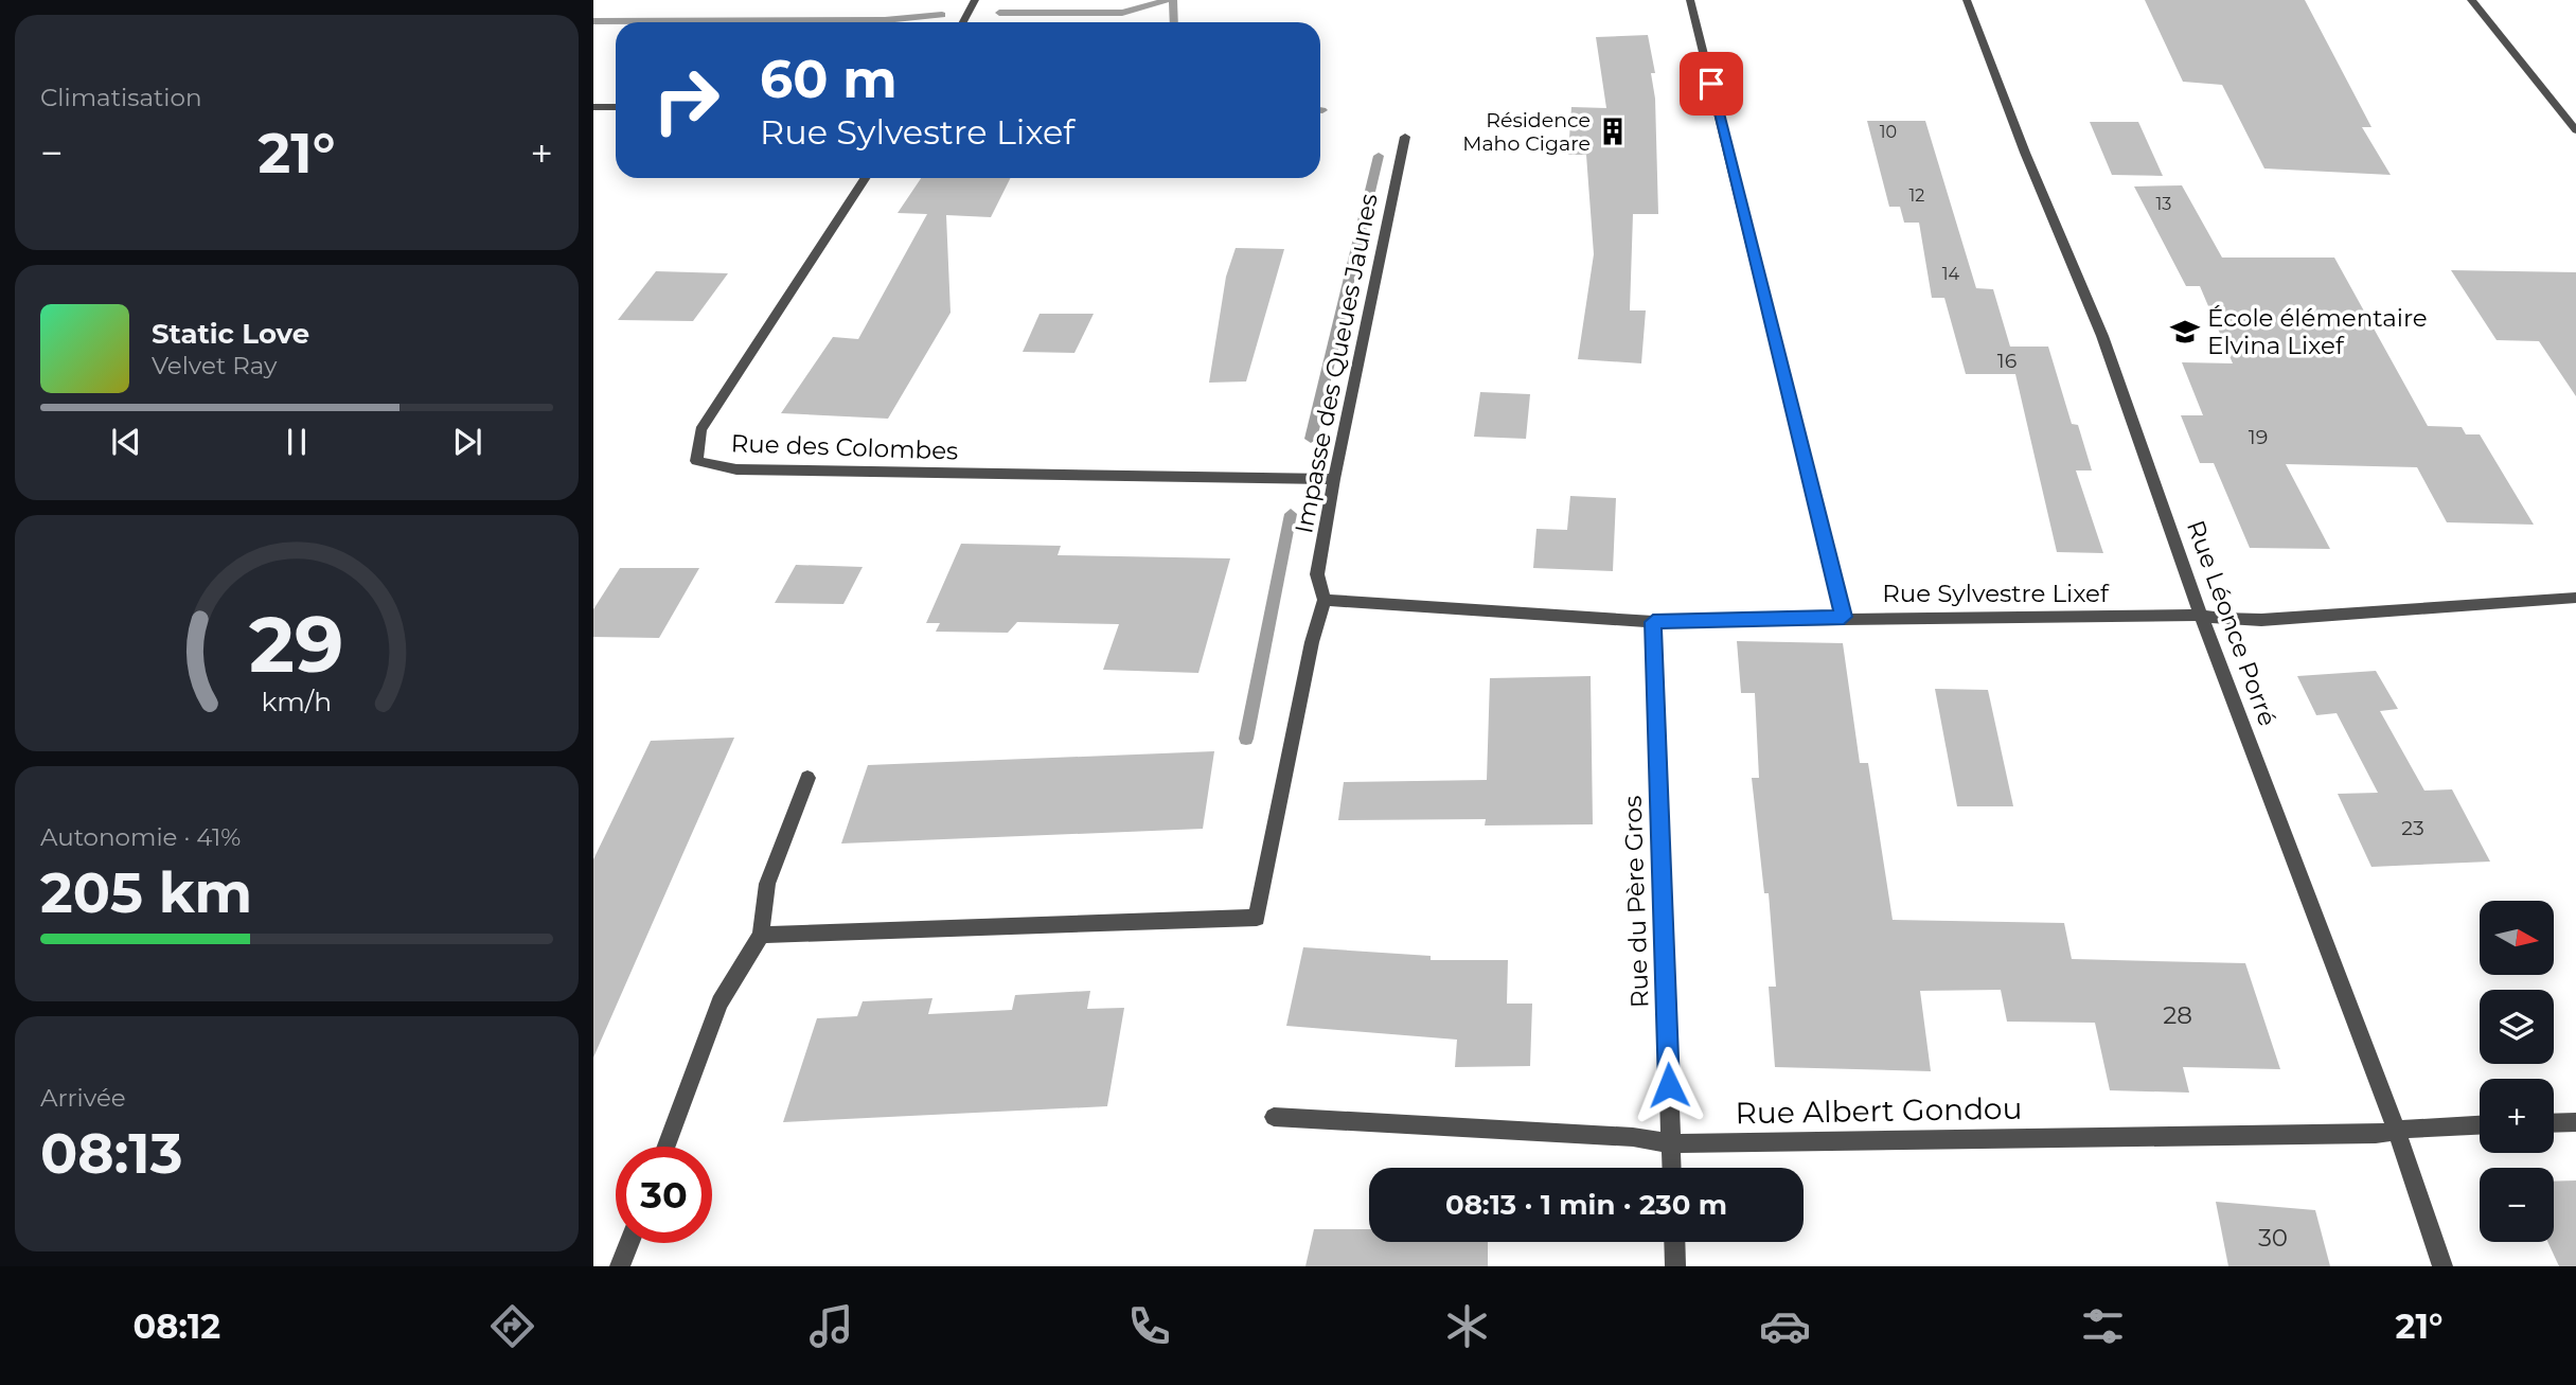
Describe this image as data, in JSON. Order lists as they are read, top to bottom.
{
  "streets": {
    "street": [
      "Impasse des Queues Jaunes",
      "Rue des Colombes",
      "Rue Sylvestre Lixef",
      "Rue Léonce Porré",
      "Rue du Père Gros",
      "Rue Albert Gondou"
    ]
  },
  "crossings": [
    ["Impasse des Queues Jaunes", "Rue des Colombes"],
    ["Impasse des Queues Jaunes", "Rue Sylvestre Lixef"],
    ["Rue Sylvestre Lixef", "Rue Léonce Porré"],
    ["Rue Sylvestre Lixef", "Rue du Père Gros"],
    ["Rue Léonce Porré", "Rue Albert Gondou"],
    ["Rue du Père Gros", "Rue Albert Gondou"]
  ],
  "places": {
    "building": ["Résidence Maho Cigare"],
    "school or university": ["École élémentaire Elvina Lixef"]
  },
  "house_numbers": [
    "10",
    "12",
    "13",
    "14",
    "16",
    "19",
    "23",
    "28",
    "30"
  ],
  "north": "right",
  "page": {
    "tile": [
      "Climatisation",
      ["Autonomie · 41%", "205 km"],
      ["Arrivée", "08:13"]
    ],
    "turn": ["60 m", "Rue Sylvestre Lixef"],
    "heat": ["−", "21°", "+"],
    "song": ["Static Love", "Velvet Ray"],
    "map_buttons": ["+", "−"],
    "limit": "30",
    "trip": "08:13 · 1 min · 230 m",
    "tabs": ["08:12", "21°"],
    "gauge": ["29", "km/h"]
  }
}
